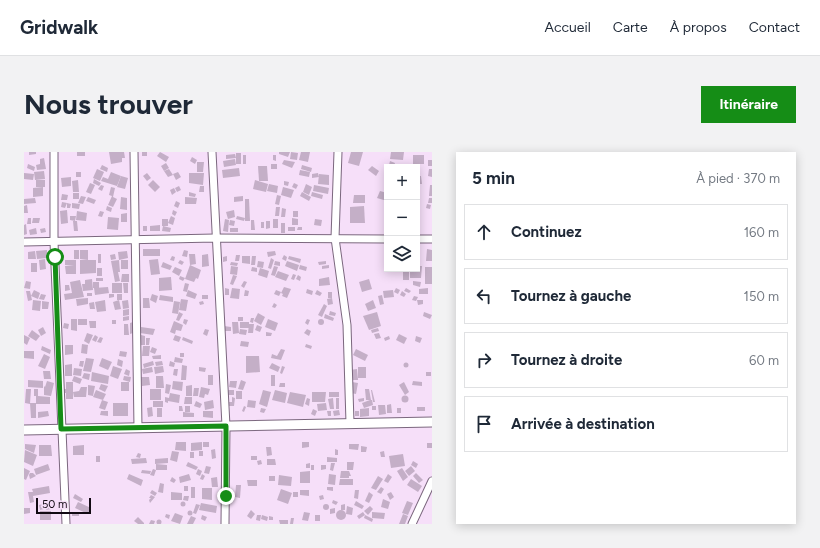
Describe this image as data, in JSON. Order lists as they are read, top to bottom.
{
  "scale_bar": "50 m",
  "page": {
    "header": "Gridwalk",
    "nav": [
      "Accueil",
      "Carte",
      "À propos",
      "Contact"
    ],
    "buttons": "Itinéraire",
    "title": "Nous trouver",
    "heading": ["5 min", "À pied · 370 m"],
    "map_buttons": ["+", "−"],
    "list": [
      ["Continuez", "160 m"],
      ["Tournez à gauche", "150 m"],
      ["Tournez à droite", "60 m"],
      "Arrivée à destination"
    ],
    "scale": "50 m"
  }
}
